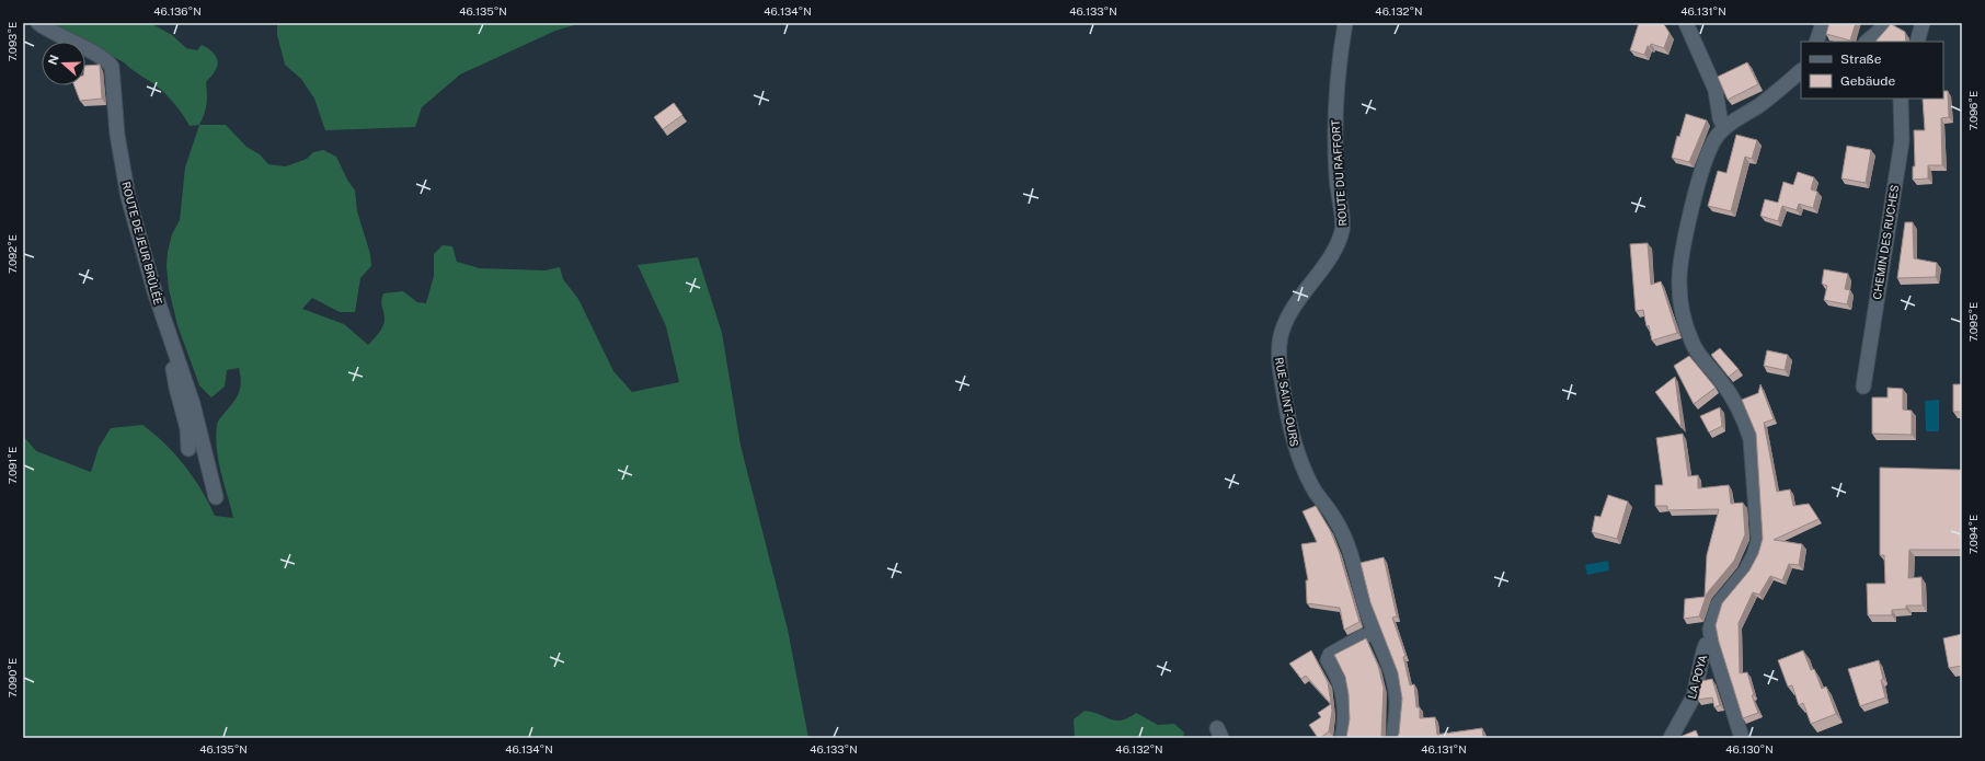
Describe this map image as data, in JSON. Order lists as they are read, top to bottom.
{
  "streets": {
    "street": [
      "ROUTE DU RAFFORT",
      "CHEMIN DES RUCHES",
      "ROUTE DE JEUR BRÛLÉE",
      "RUE SAINT-OURS",
      "LA POYA"
    ]
  },
  "crossings": [
    ["ROUTE DU RAFFORT", "RUE SAINT-OURS"]
  ],
  "legend": ["Straße", "Gebäude"],
  "north": "left",
  "coordinates": [
    "46.136°N",
    "46.135°N",
    "46.134°N",
    "46.133°N",
    "46.132°N",
    "46.131°N",
    "7.093°E",
    "7.096°E",
    "7.092°E",
    "7.095°E",
    "7.091°E",
    "7.094°E",
    "7.090°E",
    "46.130°N"
  ]
}
